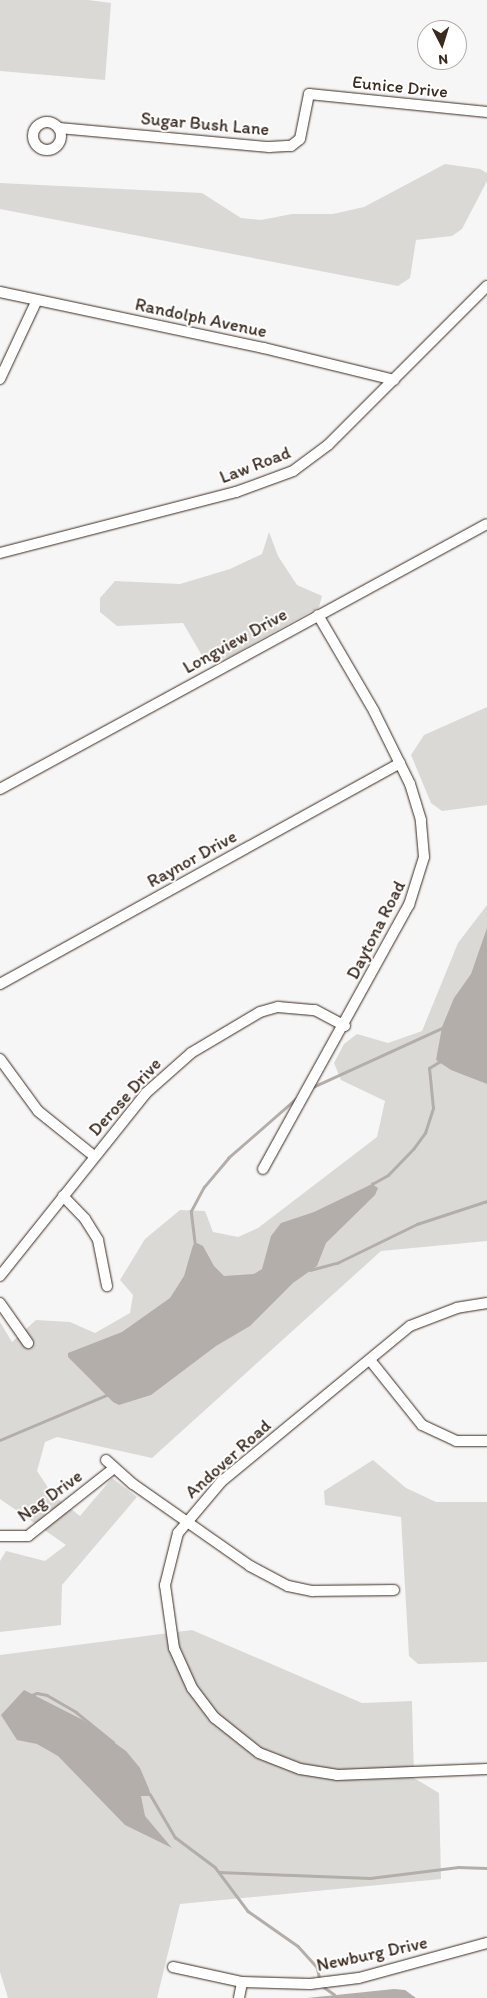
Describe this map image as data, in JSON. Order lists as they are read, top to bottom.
{
  "streets": {
    "street": [
      "Eunice Drive",
      "Sugar Bush Lane",
      "Randolph Avenue",
      "Law Road",
      "Longview Drive",
      "Raynor Drive",
      "Daytona Road",
      "Derose Drive",
      "Andover Road",
      "Nag Drive",
      "Newburg Drive"
    ]
  },
  "crossings": [
    ["Eunice Drive", "Sugar Bush Lane"],
    ["Randolph Avenue", "Law Road"],
    ["Longview Drive", "Daytona Road"],
    ["Raynor Drive", "Daytona Road"],
    ["Daytona Road", "Derose Drive"],
    ["Andover Road", "Nag Drive"]
  ],
  "north": "bottom"
}
